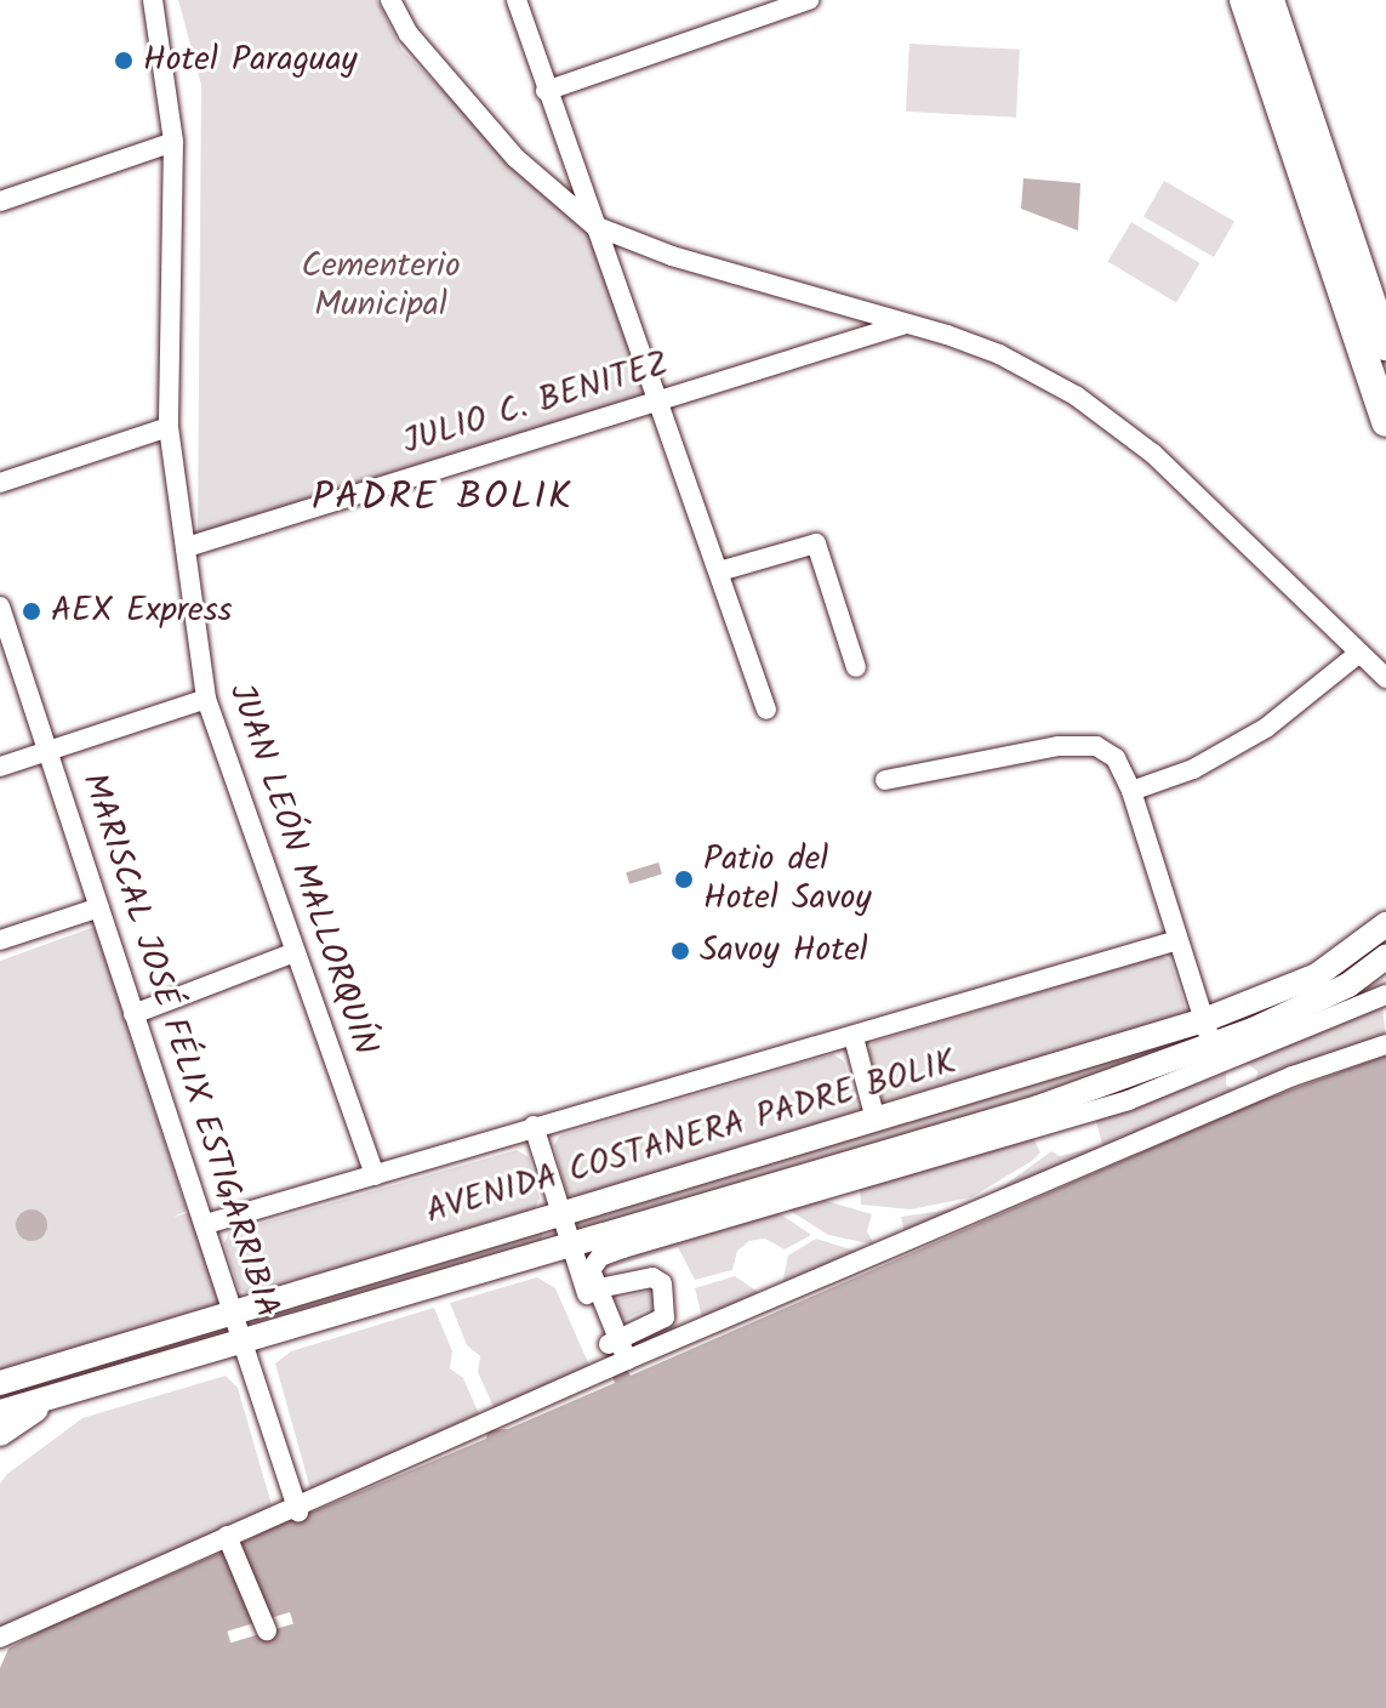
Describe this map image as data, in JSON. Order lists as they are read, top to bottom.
{
  "streets": {
    "main road": ["AVENIDA COSTANERA PADRE BOLIK"],
    "street": ["JULIO C. BENITEZ", "JUAN LEÓN MALLORQUÍN", "MARISCAL JOSÉ FÉLIX ESTIGARRIBIA"]
  },
  "crossings": [
    ["JULIO C. BENITEZ", "JUAN LEÓN MALLORQUÍN"],
    ["MARISCAL JOSÉ FÉLIX ESTIGARRIBIA", "AVENIDA COSTANERA PADRE BOLIK"]
  ],
  "districts": ["PADRE BOLIK"],
  "parks": ["Cementerio Municipal"],
  "places": [
    "Hotel Paraguay",
    "AEX Express",
    "Patio del Hotel Savoy",
    "Savoy Hotel"
  ]
}
